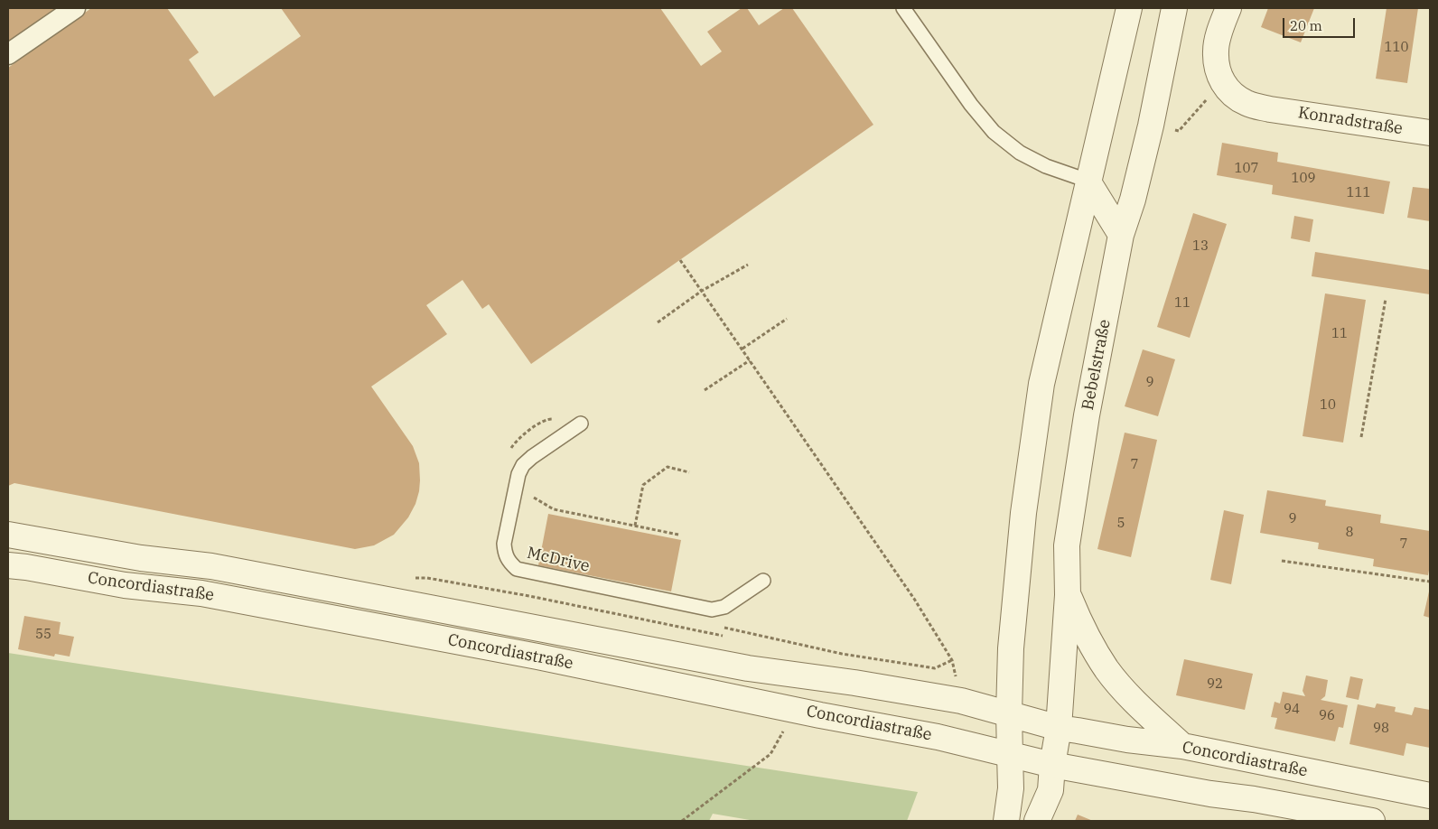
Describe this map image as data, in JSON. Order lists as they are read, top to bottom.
{
  "streets": {
    "street": ["Konradstraße", "Bebelstraße", "Concordiastraße"],
    "lane": ["McDrive"]
  },
  "crossings": [
    ["Bebelstraße", "Concordiastraße"]
  ],
  "house_numbers": [
    "110",
    "107",
    "109",
    "111",
    "13",
    "11",
    "11",
    "9",
    "10",
    "7",
    "9",
    "5",
    "8",
    "7",
    "55",
    "92",
    "94",
    "96",
    "98"
  ],
  "scale_bar": "20 m"
}
